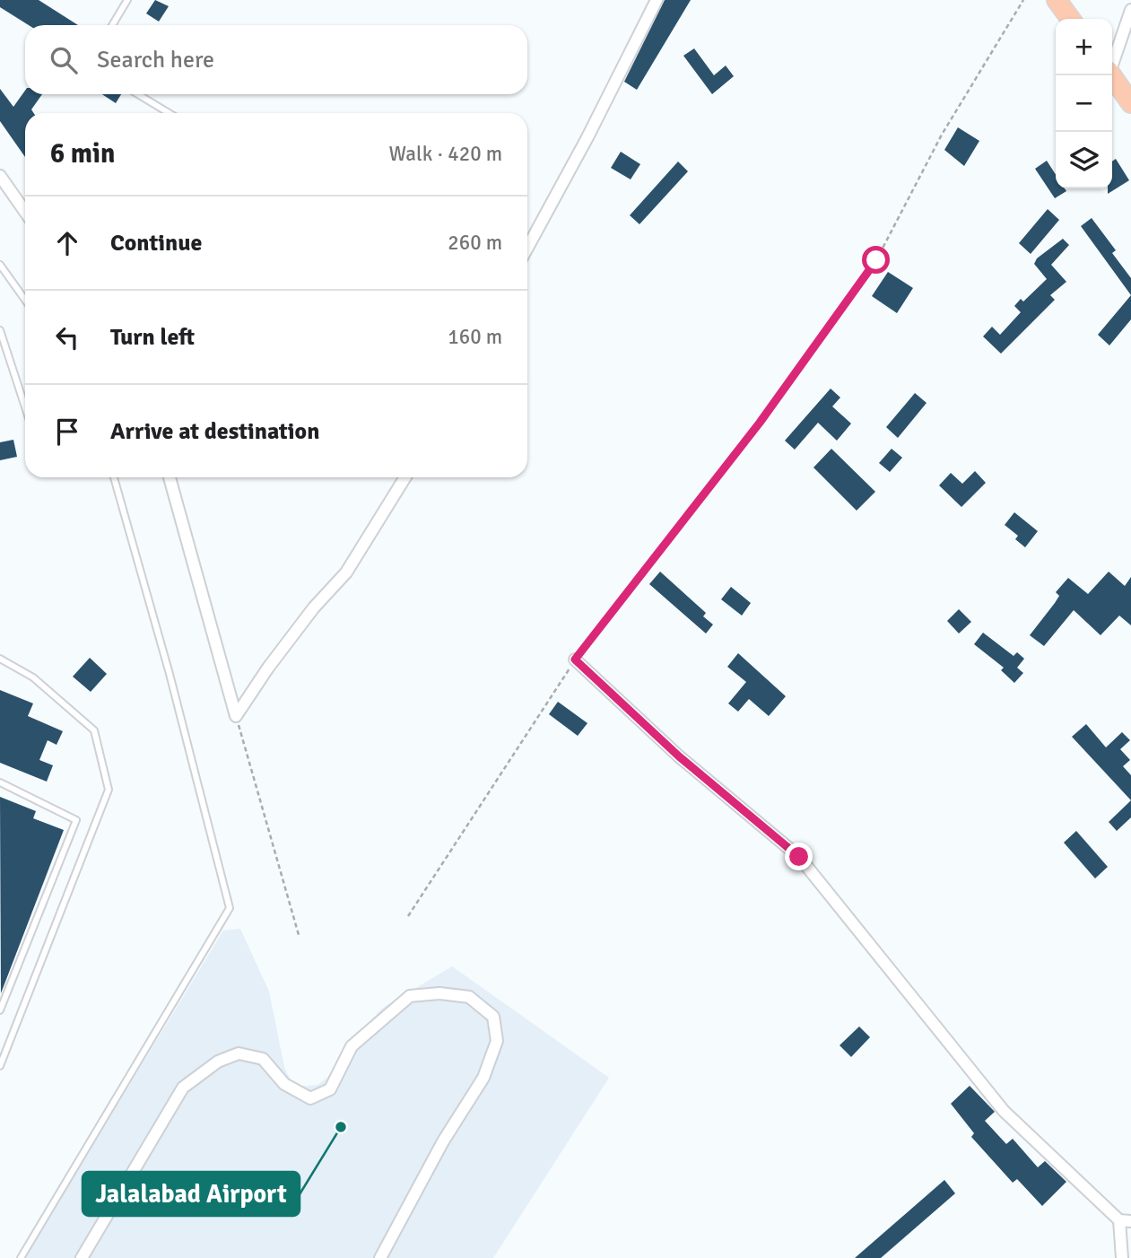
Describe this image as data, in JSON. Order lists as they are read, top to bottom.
{
  "places": ["Jalalabad Airport"],
  "page": {
    "map_buttons": ["+", "−"],
    "search": "Search here",
    "heading": ["6 min", "Walk · 420 m"],
    "list": [
      ["Continue", "260 m"],
      ["Turn left", "160 m"],
      "Arrive at destination"
    ]
  }
}
